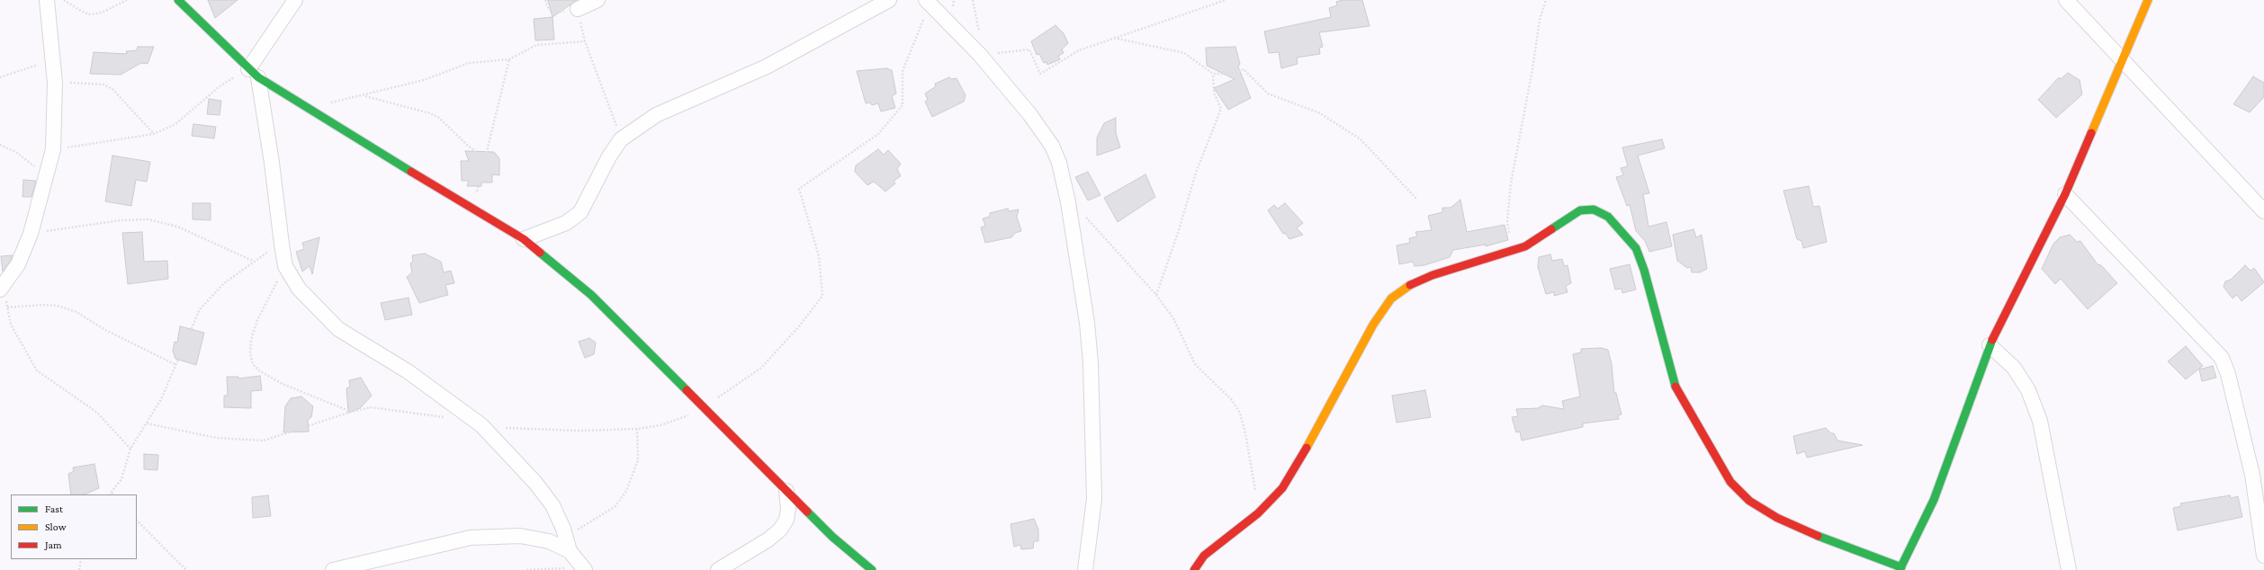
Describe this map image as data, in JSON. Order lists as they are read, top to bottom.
{
  "legend": ["Fast", "Slow", "Jam"]
}
